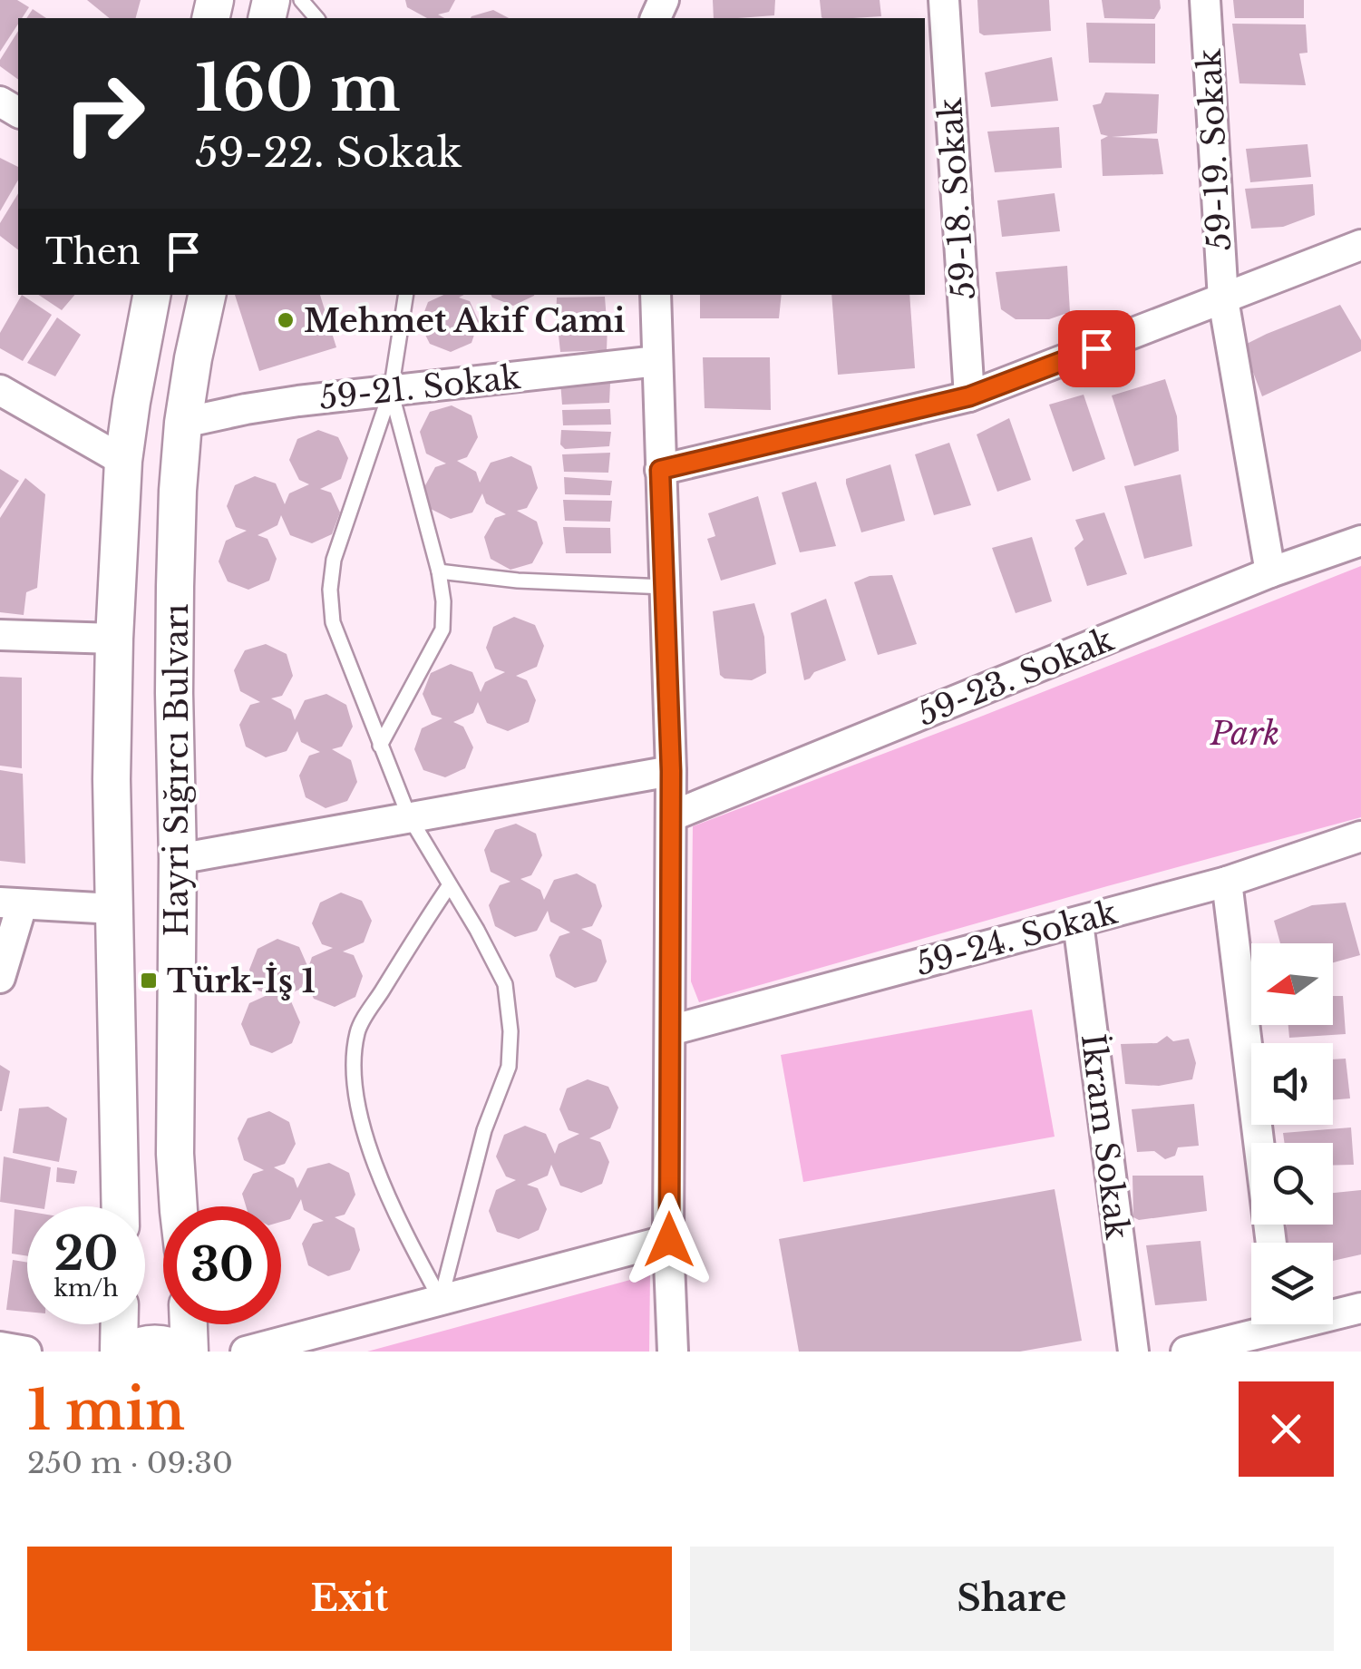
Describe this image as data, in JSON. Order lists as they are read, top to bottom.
{
  "streets": {
    "street": [
      "59-19. Sokak",
      "59-18. Sokak",
      "59-21. Sokak",
      "59-23. Sokak",
      "Hayri Sığırcı Bulvarı",
      "59-24. Sokak",
      "İkram Sokak"
    ]
  },
  "crossings": [
    ["59-19. Sokak", "59-23. Sokak"],
    ["59-21. Sokak", "Hayri Sığırcı Bulvarı"],
    ["59-24. Sokak", "İkram Sokak"]
  ],
  "parks": ["Park"],
  "places": {
    "other": ["Mehmet Akif Cami"],
    "transit": ["Türk-İş 1"]
  },
  "north": "left",
  "page": {
    "turn": ["160 m", "59-22. Sokak"],
    "then": "Then",
    "speed": "20 km/h",
    "limit": "30",
    "heading": ["1 min", "250 m · 09:30"],
    "buttons": ["Exit", "Share"]
  }
}
